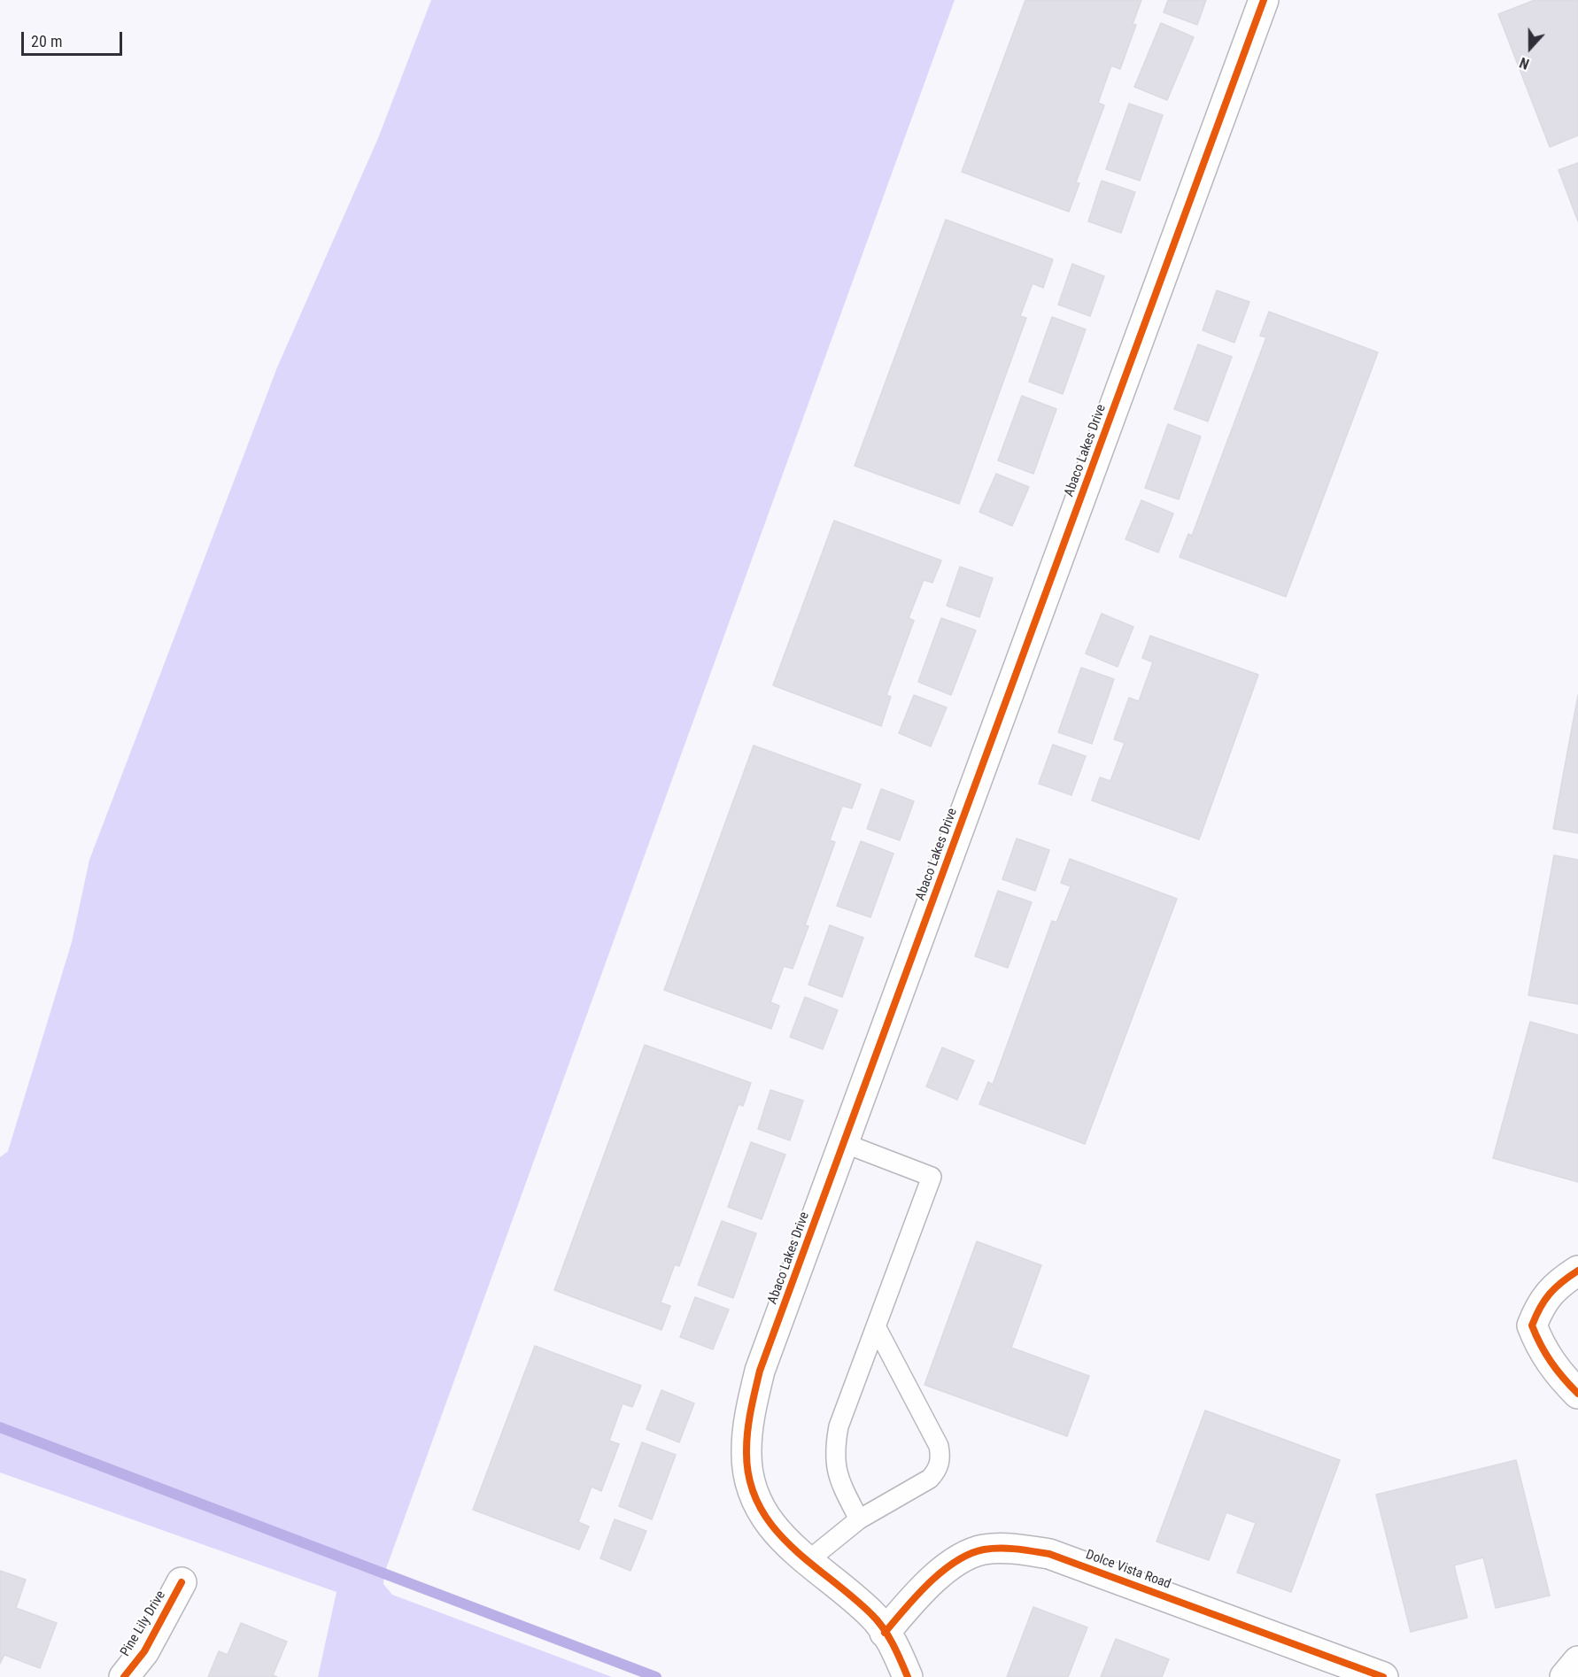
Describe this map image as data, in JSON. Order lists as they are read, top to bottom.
{
  "streets": {
    "street": ["Abaco Lakes Drive", "Dolce Vista Road", "Pine Lily Drive"]
  },
  "crossings": [
    ["Abaco Lakes Drive", "Dolce Vista Road"]
  ],
  "scale_bar": "20 m",
  "north": "bottom"
}
